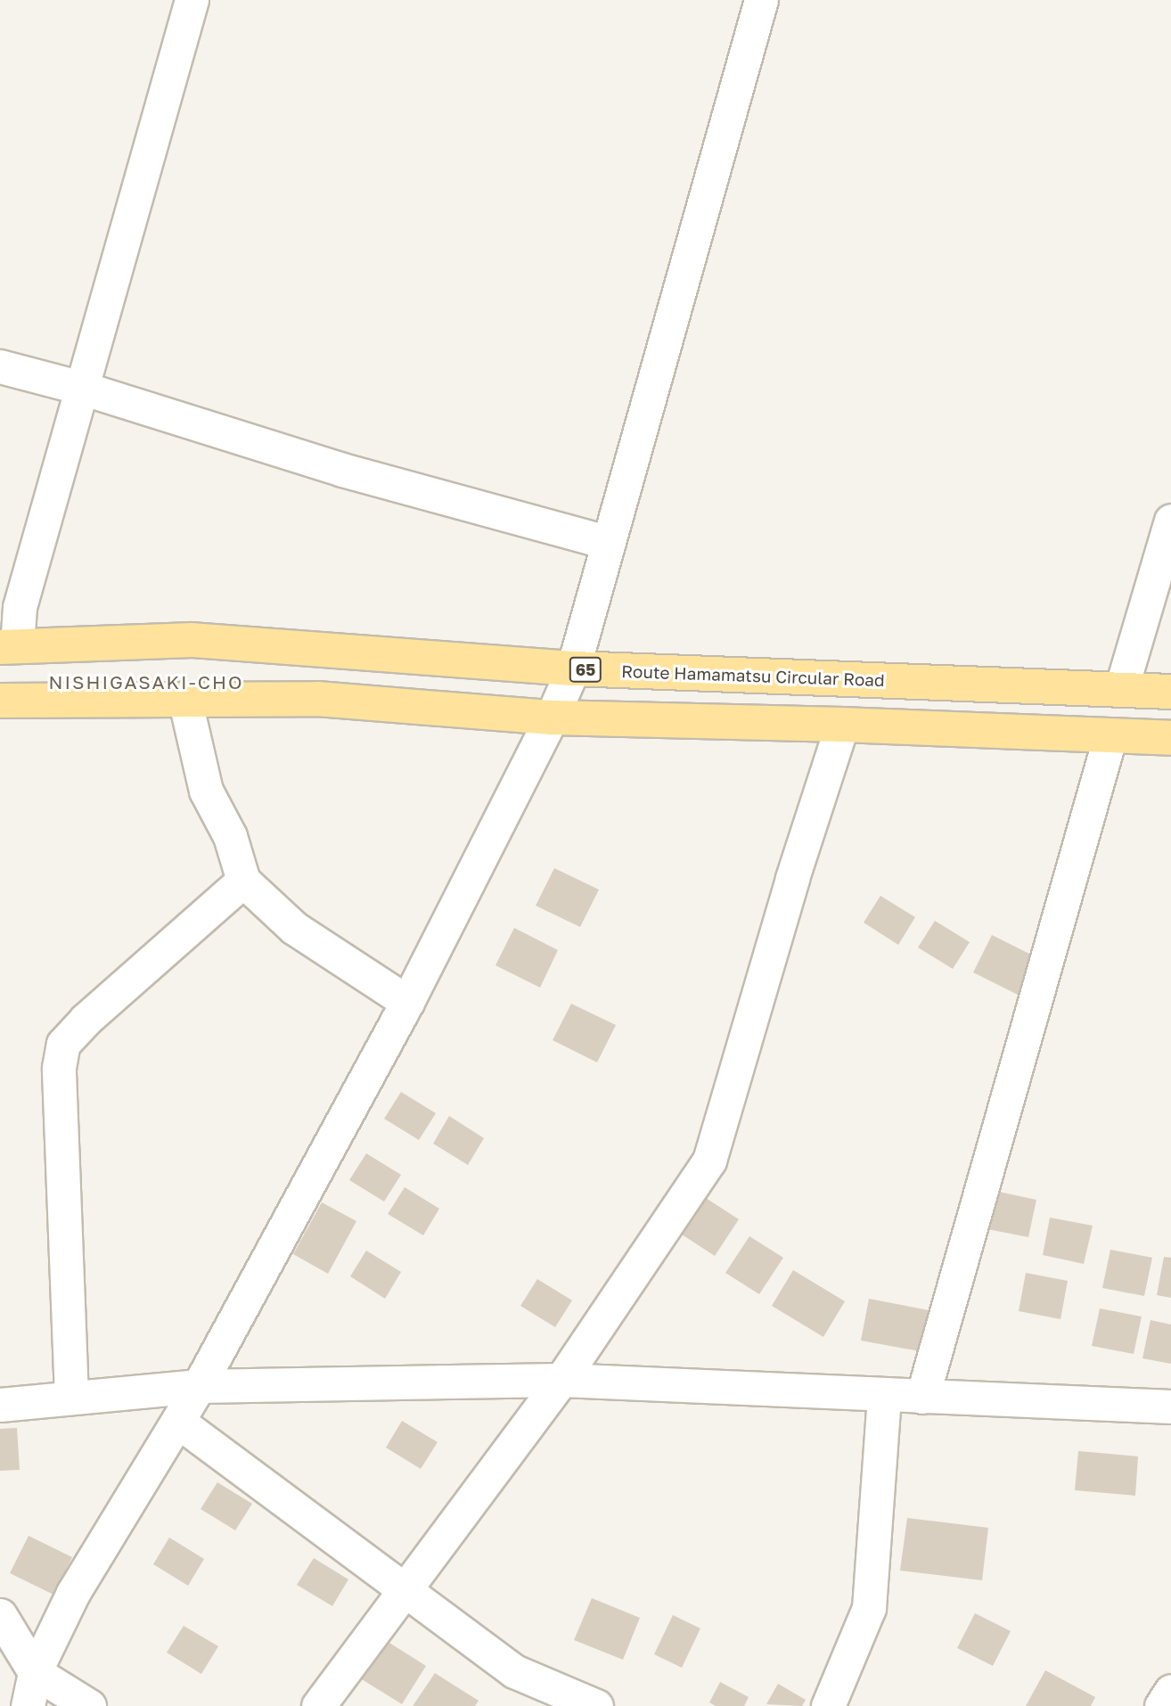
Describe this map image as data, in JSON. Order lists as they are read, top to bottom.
{
  "streets": {
    "main road": ["65", "Route Hamamatsu Circular Road"]
  },
  "districts": ["NISHIGASAKI-CHO"]
}
